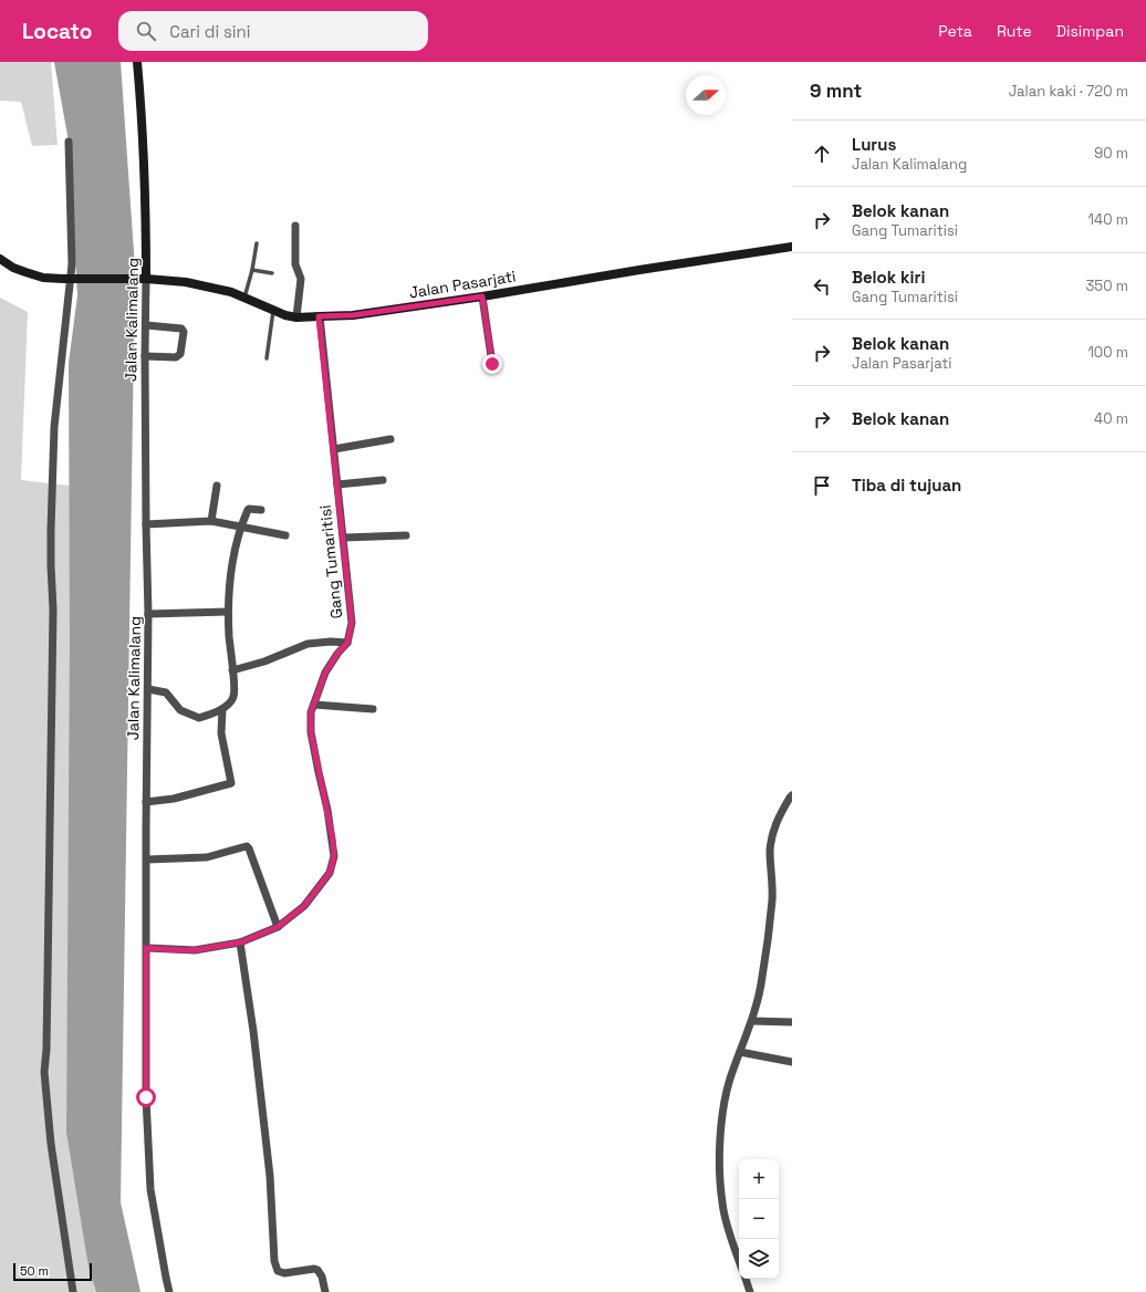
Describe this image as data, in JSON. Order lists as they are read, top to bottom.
{
  "streets": {
    "main road": ["Jalan Pasarjati", "Jalan Kalimalang"],
    "street": ["Gang Tumaritisi"]
  },
  "crossings": [
    ["Jalan Pasarjati", "Jalan Kalimalang"],
    ["Jalan Pasarjati", "Gang Tumaritisi"],
    ["Jalan Kalimalang", "Gang Tumaritisi"]
  ],
  "scale_bar": "50 m",
  "north": "right",
  "page": {
    "header": "Locato",
    "search": "Cari di sini",
    "nav": ["Peta", "Rute", "Disimpan"],
    "heading": ["9 mnt", "Jalan kaki · 720 m"],
    "list": [
      ["Lurus", "Jalan Kalimalang", "90 m"],
      ["Belok kanan", "Gang Tumaritisi", "140 m"],
      ["Belok kiri", "Gang Tumaritisi", "350 m"],
      ["Belok kanan", "Jalan Pasarjati", "100 m"],
      ["Belok kanan", "40 m"],
      "Tiba di tujuan"
    ],
    "map_buttons": ["+", "−"],
    "scale": "50 m"
  }
}
